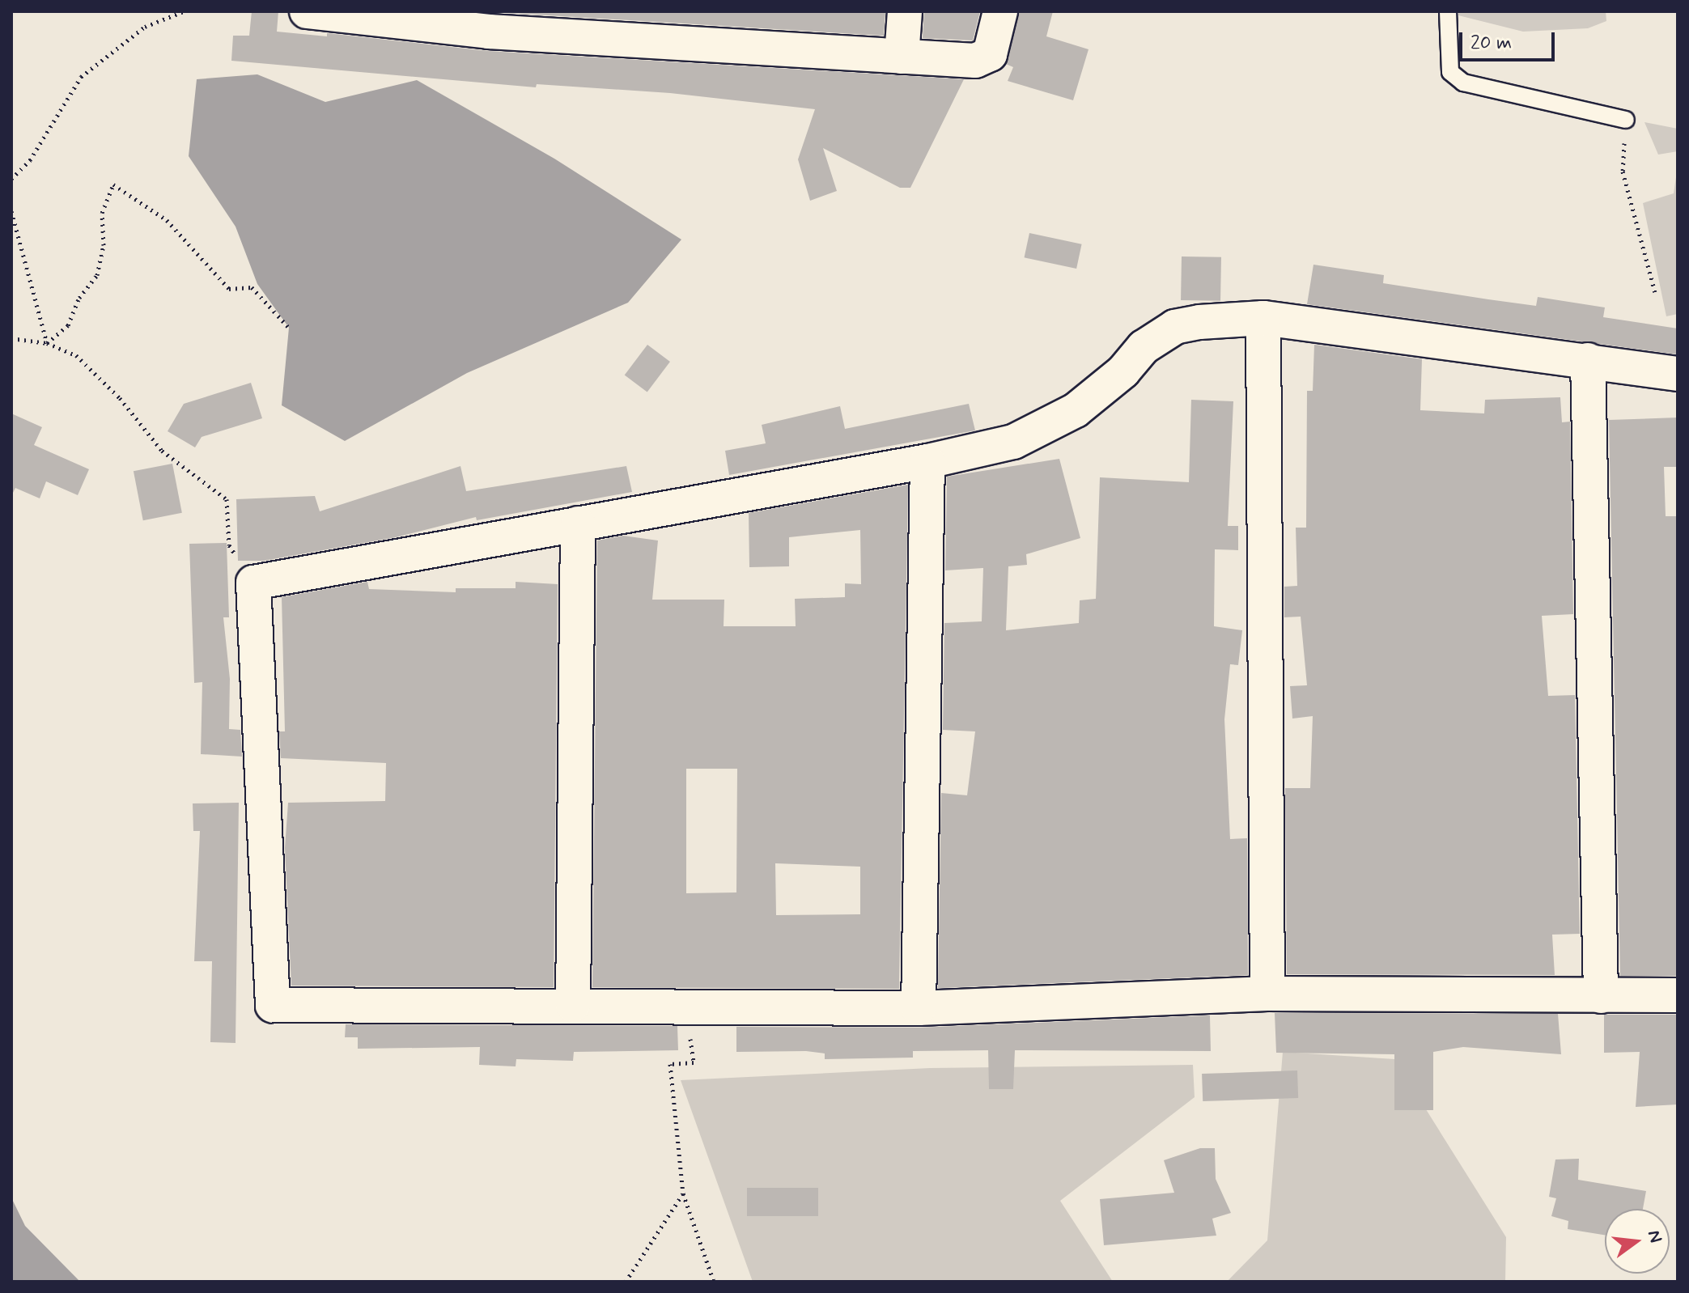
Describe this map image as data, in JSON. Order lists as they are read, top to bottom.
{
  "scale_bar": "20 m",
  "north": "right"
}
